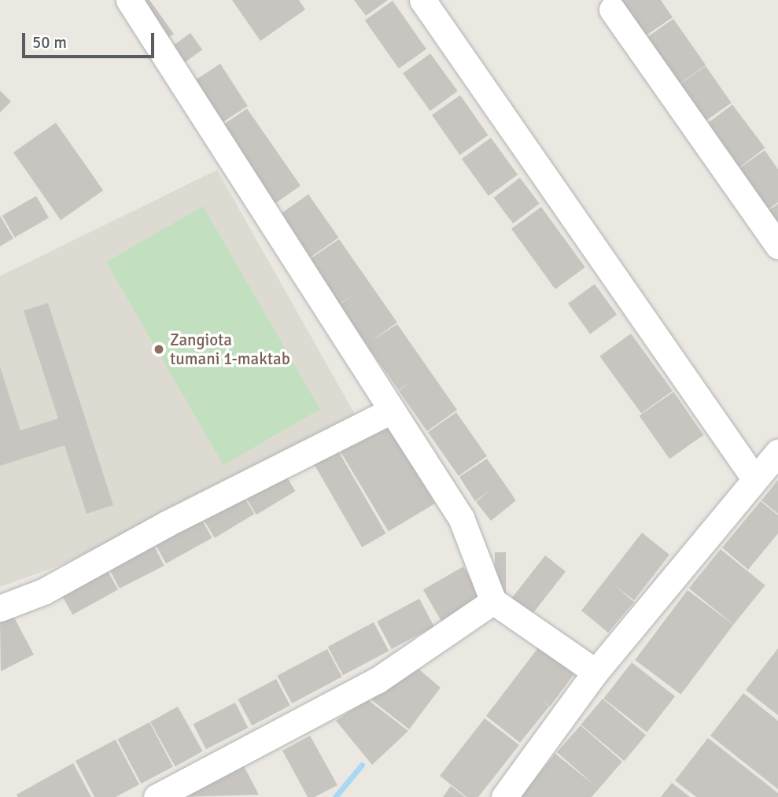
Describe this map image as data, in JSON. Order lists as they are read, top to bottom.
{
  "places": ["Zangiota tumani 1-maktab"],
  "scale_bar": "50 m"
}
